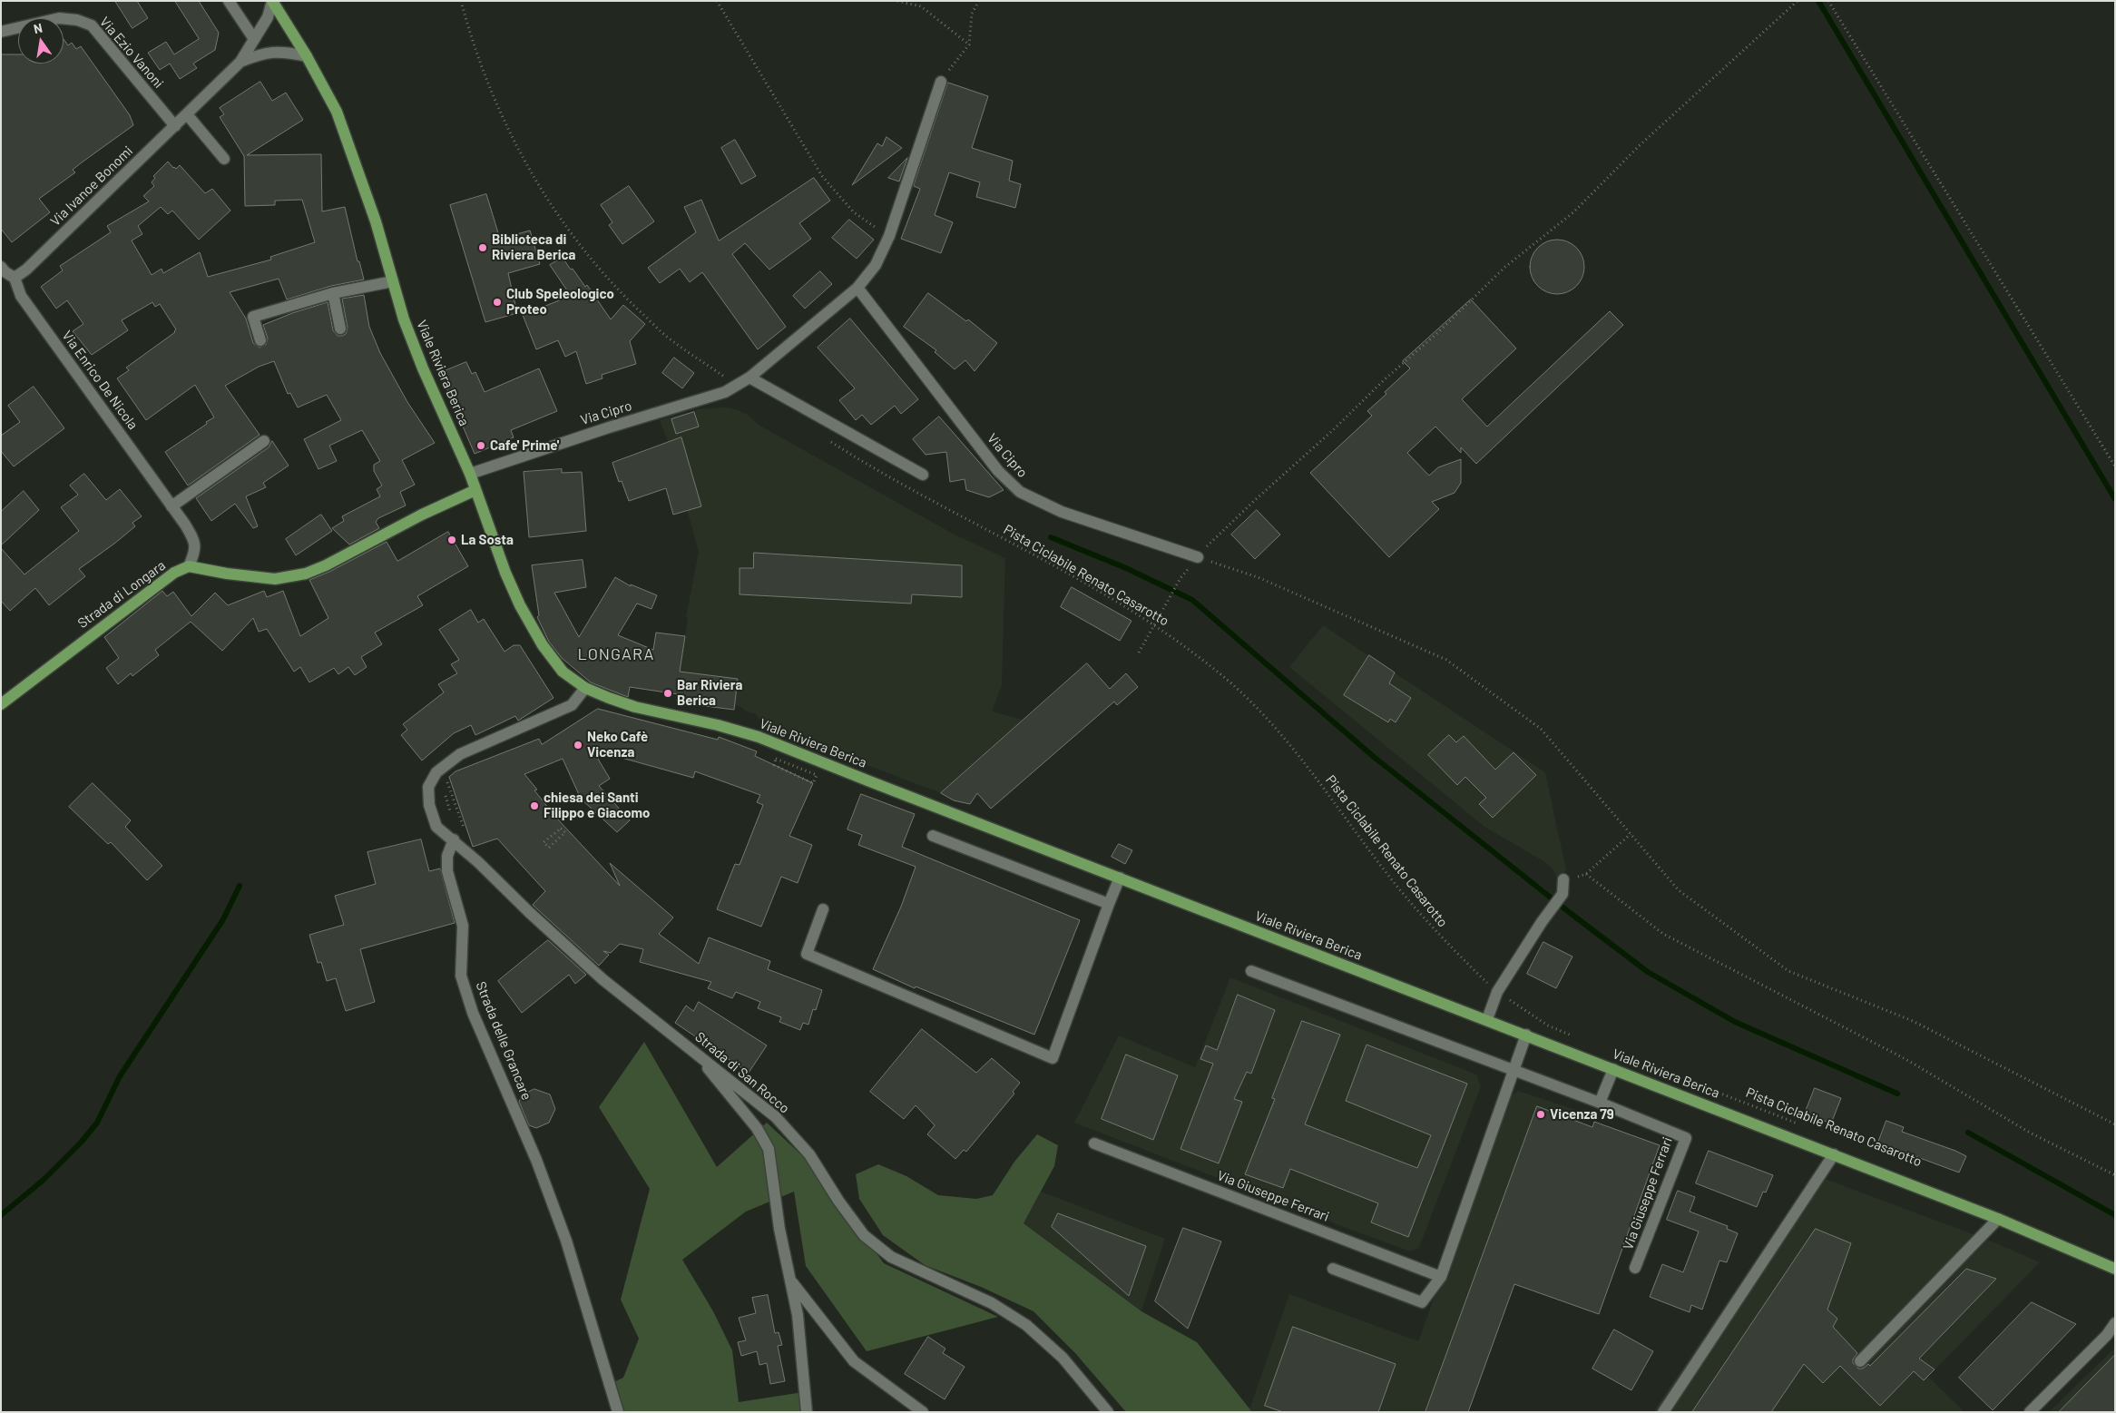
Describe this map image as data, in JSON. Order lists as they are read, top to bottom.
{
  "streets": {
    "main road": ["Viale Riviera Berica", "Strada di Longara"],
    "street": [
      "Via Ezio Vanoni",
      "Via Ivanoe Bonomi",
      "Via Enrico De Nicola",
      "Via Cipro",
      "Strada delle Grancare",
      "Strada di San Rocco",
      "Via Giuseppe Ferrari"
    ],
    "path": ["Pista Ciclabile Renato Casarotto"]
  },
  "crossings": [
    ["Via Ezio Vanoni", "Via Ivanoe Bonomi"],
    ["Via Ivanoe Bonomi", "Viale Riviera Berica"],
    ["Via Ivanoe Bonomi", "Via Enrico De Nicola"],
    ["Viale Riviera Berica", "Via Cipro"],
    ["Viale Riviera Berica", "Strada di Longara"],
    ["Via Enrico De Nicola", "Strada di Longara"],
    ["Strada delle Grancare", "Strada di San Rocco"]
  ],
  "districts": ["LONGARA"],
  "places": [
    "Biblioteca di Riviera Berica",
    "Club Speleologico Proteo",
    "Cafe' Prime'",
    "La Sosta",
    "Bar Riviera Berica",
    "Neko Cafè Vicenza",
    "chiesa dei Santi Filippo e Giacomo",
    "Vicenza 79"
  ],
  "north": "top"
}
